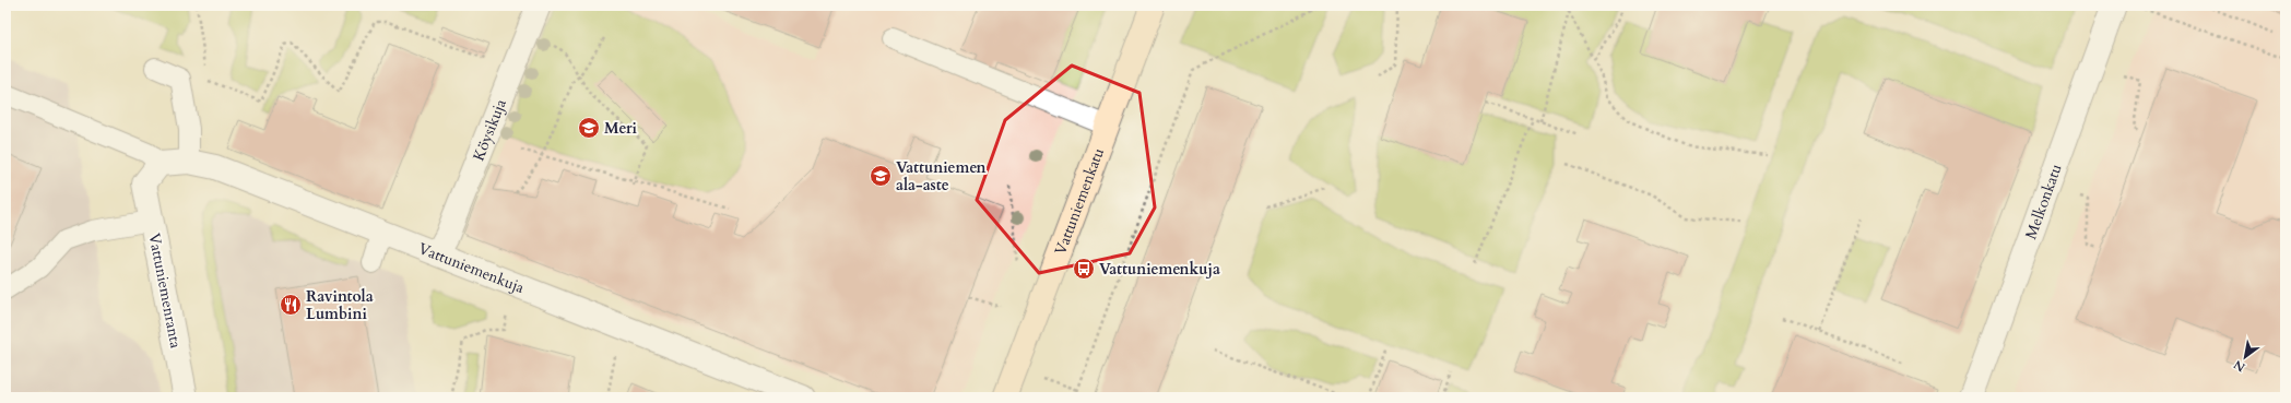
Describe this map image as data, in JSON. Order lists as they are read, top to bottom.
{
  "streets": {
    "street": [
      "Köysikuja",
      "Melkonkatu",
      "Vattuniemenkatu",
      "Vattuniemenkuja",
      "Vattuniemenranta"
    ]
  },
  "crossings": [
    ["Köysikuja", "Vattuniemenkuja"],
    ["Vattuniemenkuja", "Vattuniemenranta"]
  ],
  "places": {
    "school or university": ["Meri", "Vattuniemen ala-aste"],
    "bus stop": ["Vattuniemenkuja"],
    "restaurant": ["Ravintola Lumbini"]
  },
  "north": "bottom left"
}
